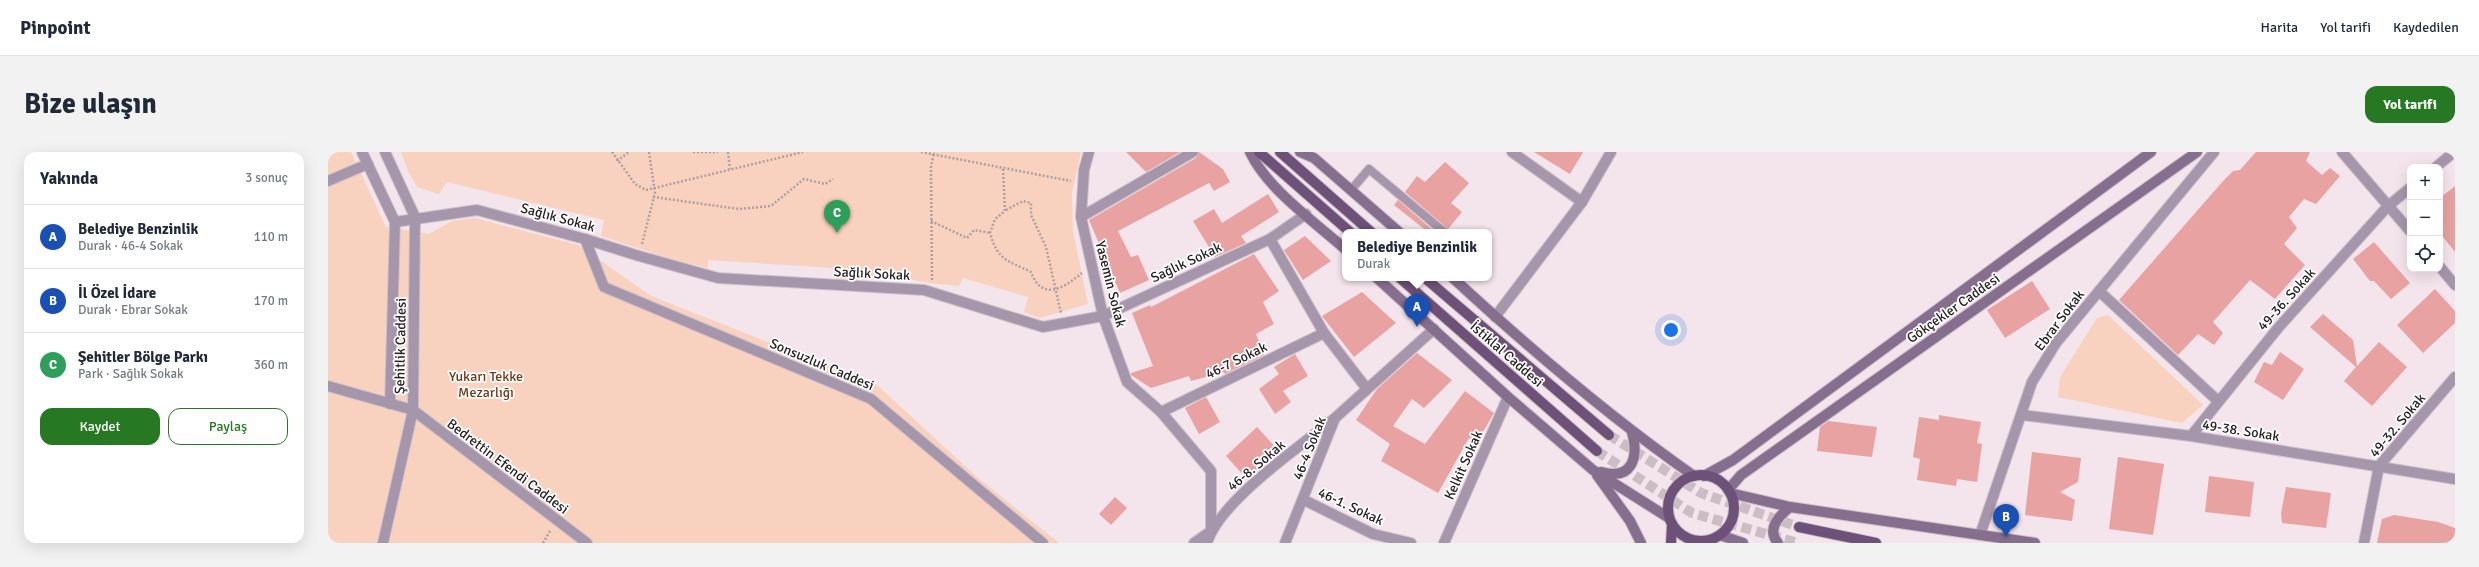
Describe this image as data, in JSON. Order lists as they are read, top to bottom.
{
  "streets": {
    "main road": ["İstiklal Caddesi"],
    "street": [
      "Sağlık Sokak",
      "Yasemin Sokak",
      "49-36. Sokak",
      "Gökçekler Caddesi",
      "Ebrar Sokak",
      "Şehitlik Caddesi",
      "46-7 Sokak",
      "Sonsuzluk Caddesi",
      "49-32. Sokak",
      "49-38. Sokak",
      "46-4 Sokak",
      "46-8. Sokak",
      "Kelkit Sokak",
      "Bedrettin Efendi Caddesi",
      "46-1. Sokak"
    ]
  },
  "crossings": [
    ["Sağlık Sokak", "Yasemin Sokak"],
    ["Sağlık Sokak", "Şehitlik Caddesi"],
    ["Sağlık Sokak", "Sonsuzluk Caddesi"],
    ["Yasemin Sokak", "46-7 Sokak"],
    ["Yasemin Sokak", "46-8. Sokak"],
    ["49-36. Sokak", "49-38. Sokak"],
    ["Ebrar Sokak", "49-38. Sokak"],
    ["Şehitlik Caddesi", "Bedrettin Efendi Caddesi"],
    ["49-32. Sokak", "49-38. Sokak"],
    ["46-4 Sokak", "46-8. Sokak"],
    ["46-4 Sokak", "46-1. Sokak"]
  ],
  "parks": ["Yukarı Tekke Mezarlığı"],
  "page": {
    "header": "Pinpoint",
    "nav": ["Harita", "Yol tarifi", "Kaydedilen"],
    "buttons": [
      "Yol tarifi",
      ["Kaydet", "Paylaş"]
    ],
    "title": "Bize ulaşın",
    "heading": ["Yakında", "3 sonuç"],
    "map_buttons": ["+", "−"],
    "pins": ["C", "A", "B"],
    "list": [
      {
        "mark": "A",
        "name": "Belediye Benzinlik",
        "note": "Durak · 46-4 Sokak",
        "value": "110 m"
      },
      {
        "mark": "B",
        "name": "İl Özel İdare",
        "note": "Durak · Ebrar Sokak",
        "value": "170 m"
      },
      {
        "mark": "C",
        "name": "Şehitler Bölge Parkı",
        "note": "Park · Sağlık Sokak",
        "value": "360 m"
      }
    ],
    "popup": ["Belediye Benzinlik", "Durak"]
  }
}
